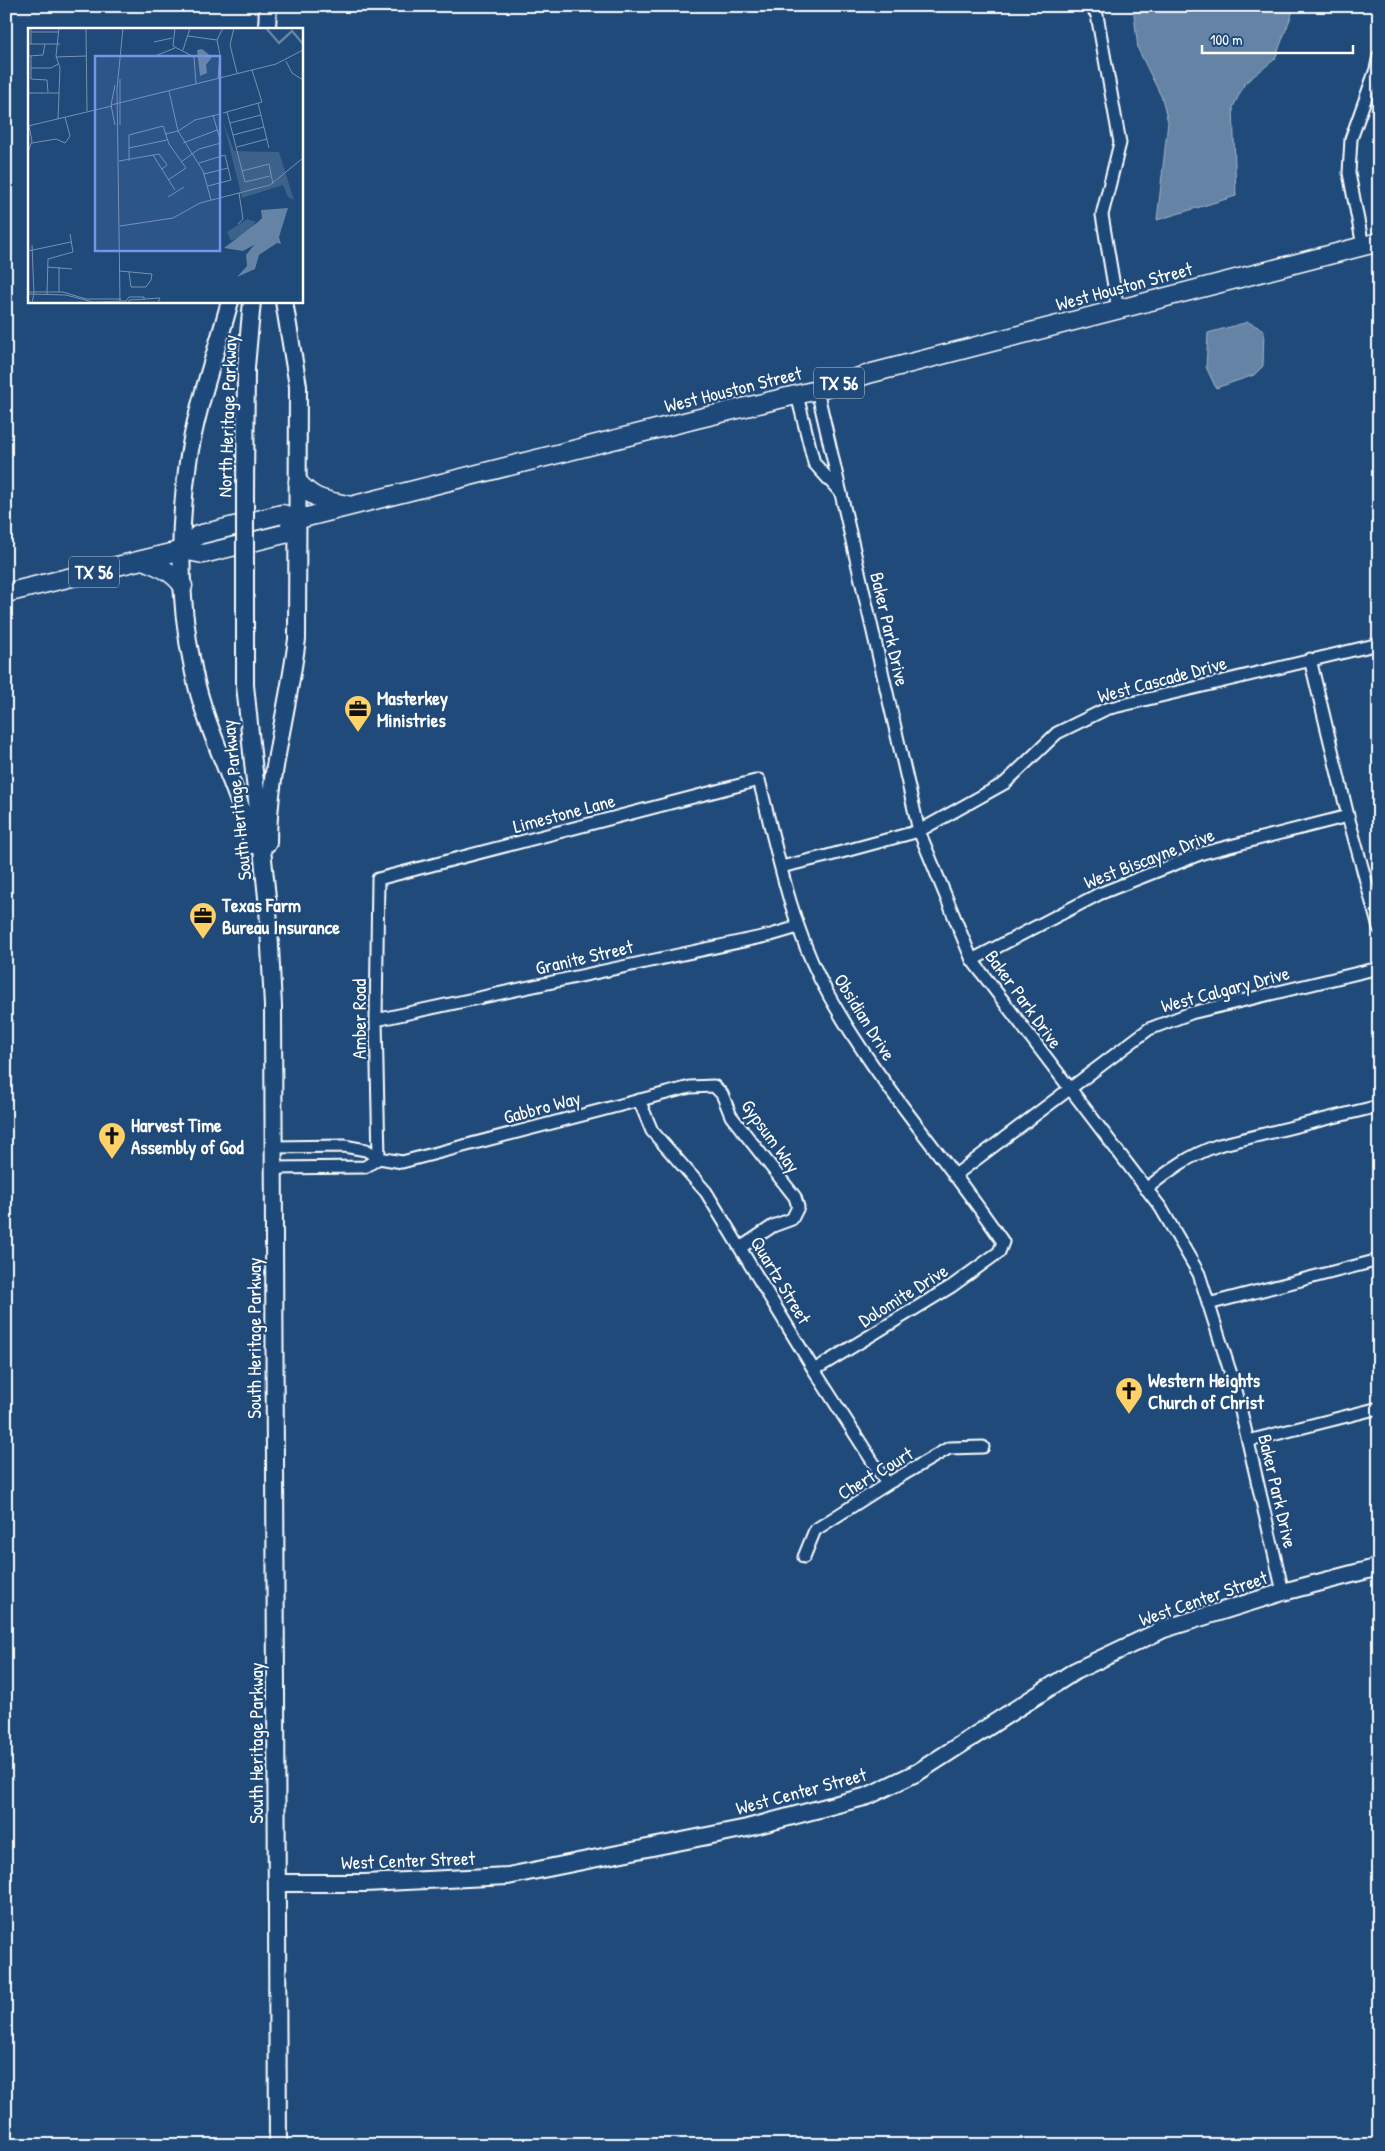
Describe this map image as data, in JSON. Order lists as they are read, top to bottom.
{
  "streets": {
    "main road": [
      "West Houston Street",
      "TX 56",
      "North Heritage Parkway",
      "South Heritage Parkway",
      "West Center Street"
    ],
    "street": [
      "Baker Park Drive",
      "West Cascade Drive",
      "Limestone Lane",
      "West Biscayne Drive",
      "Granite Street",
      "West Calgary Drive",
      "Obsidian Drive",
      "Amber Road",
      "Gabbro Way",
      "Gypsum Way",
      "Quartz Street",
      "Dolomite Drive",
      "Chert Court"
    ]
  },
  "crossings": [
    ["West Houston Street", "Baker Park Drive"],
    ["North Heritage Parkway", "South Heritage Parkway"],
    ["Baker Park Drive", "West Cascade Drive"],
    ["Baker Park Drive", "West Biscayne Drive"],
    ["Baker Park Drive", "West Calgary Drive"],
    ["Baker Park Drive", "West Center Street"],
    ["West Cascade Drive", "Obsidian Drive"],
    ["South Heritage Parkway", "Gabbro Way"],
    ["South Heritage Parkway", "West Center Street"],
    ["Limestone Lane", "Obsidian Drive"],
    ["Limestone Lane", "Amber Road"],
    ["Granite Street", "Obsidian Drive"],
    ["Granite Street", "Amber Road"],
    ["West Calgary Drive", "Obsidian Drive"],
    ["Obsidian Drive", "Dolomite Drive"],
    ["Amber Road", "Gabbro Way"],
    ["Gabbro Way", "Gypsum Way"],
    ["Gabbro Way", "Quartz Street"],
    ["Gypsum Way", "Quartz Street"],
    ["Quartz Street", "Dolomite Drive"],
    ["Quartz Street", "Chert Court"]
  ],
  "places": {
    "office": ["Masterkey Ministries", "Texas Farm Bureau Insurance"],
    "church": ["Harvest Time Assembly of God", "Western Heights Church of Christ"]
  },
  "scale_bar": "100 m"
}
